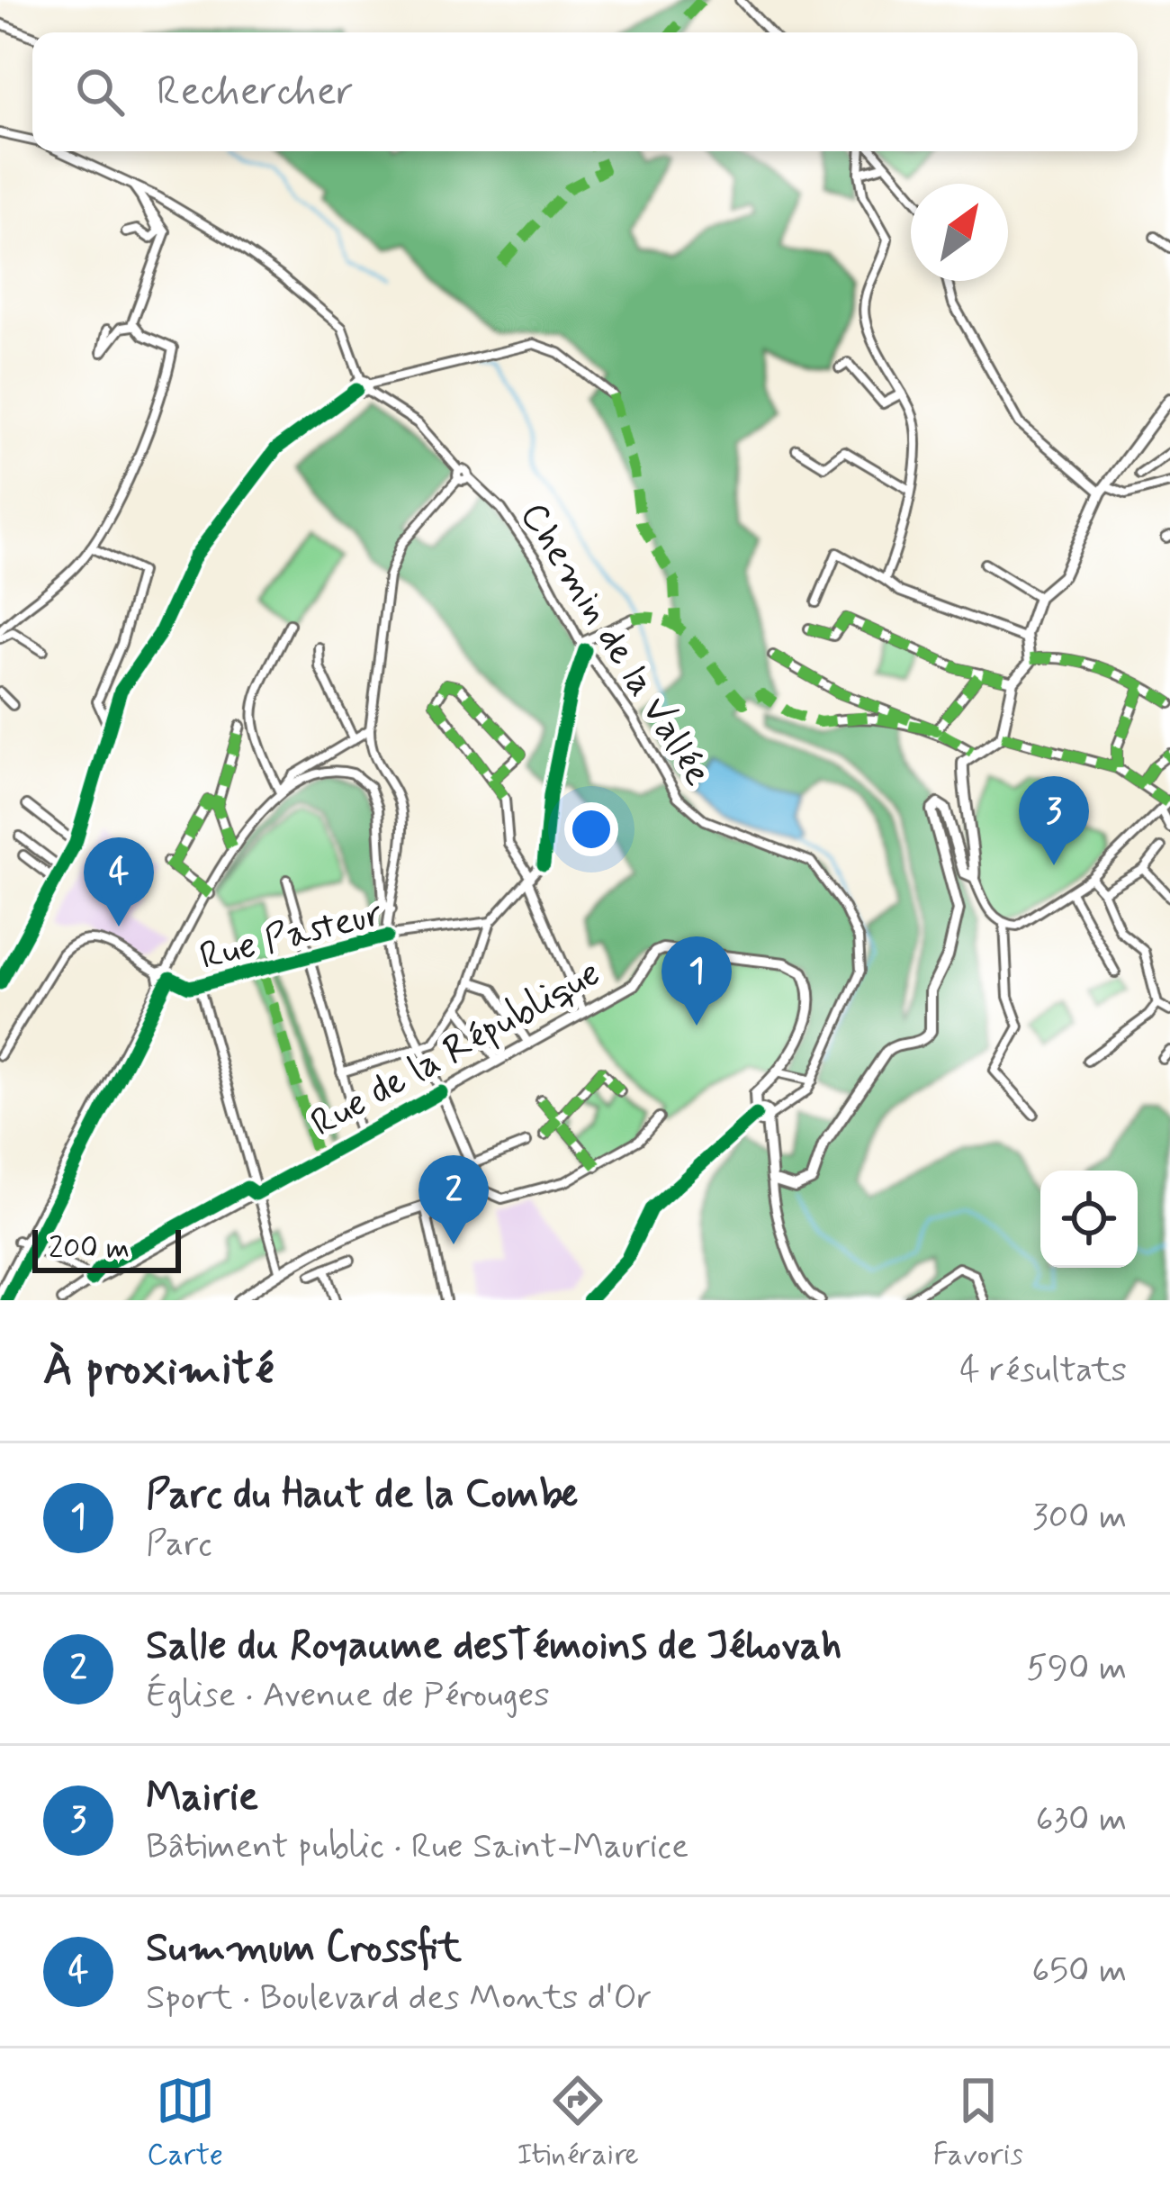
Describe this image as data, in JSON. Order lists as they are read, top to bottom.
{
  "streets": {
    "main road": ["Rue de la République"],
    "street": ["Chemin de la Vallée", "Rue Pasteur"]
  },
  "scale_bar": "200 m",
  "north": "top right",
  "page": {
    "search": "Rechercher",
    "pins": [
      "3",
      "4",
      "1",
      "2"
    ],
    "scale": "200 m",
    "heading": ["À proximité", "4 résultats"],
    "list": [
      {
        "mark": "1",
        "name": "Parc du Haut de la Combe",
        "note": "Parc",
        "value": "300 m"
      },
      {
        "mark": "2",
        "name": "Salle du Royaume desTémoins de Jéhovah",
        "note": "Église · Avenue de Pérouges",
        "value": "590 m"
      },
      {
        "mark": "3",
        "name": "Mairie",
        "note": "Bâtiment public · Rue Saint-Maurice",
        "value": "630 m"
      },
      {
        "mark": "4",
        "name": "Summum Crossfit",
        "note": "Sport · Boulevard des Monts d'Or",
        "value": "650 m"
      }
    ],
    "nav": ["Carte", "Itinéraire", "Favoris"]
  }
}
